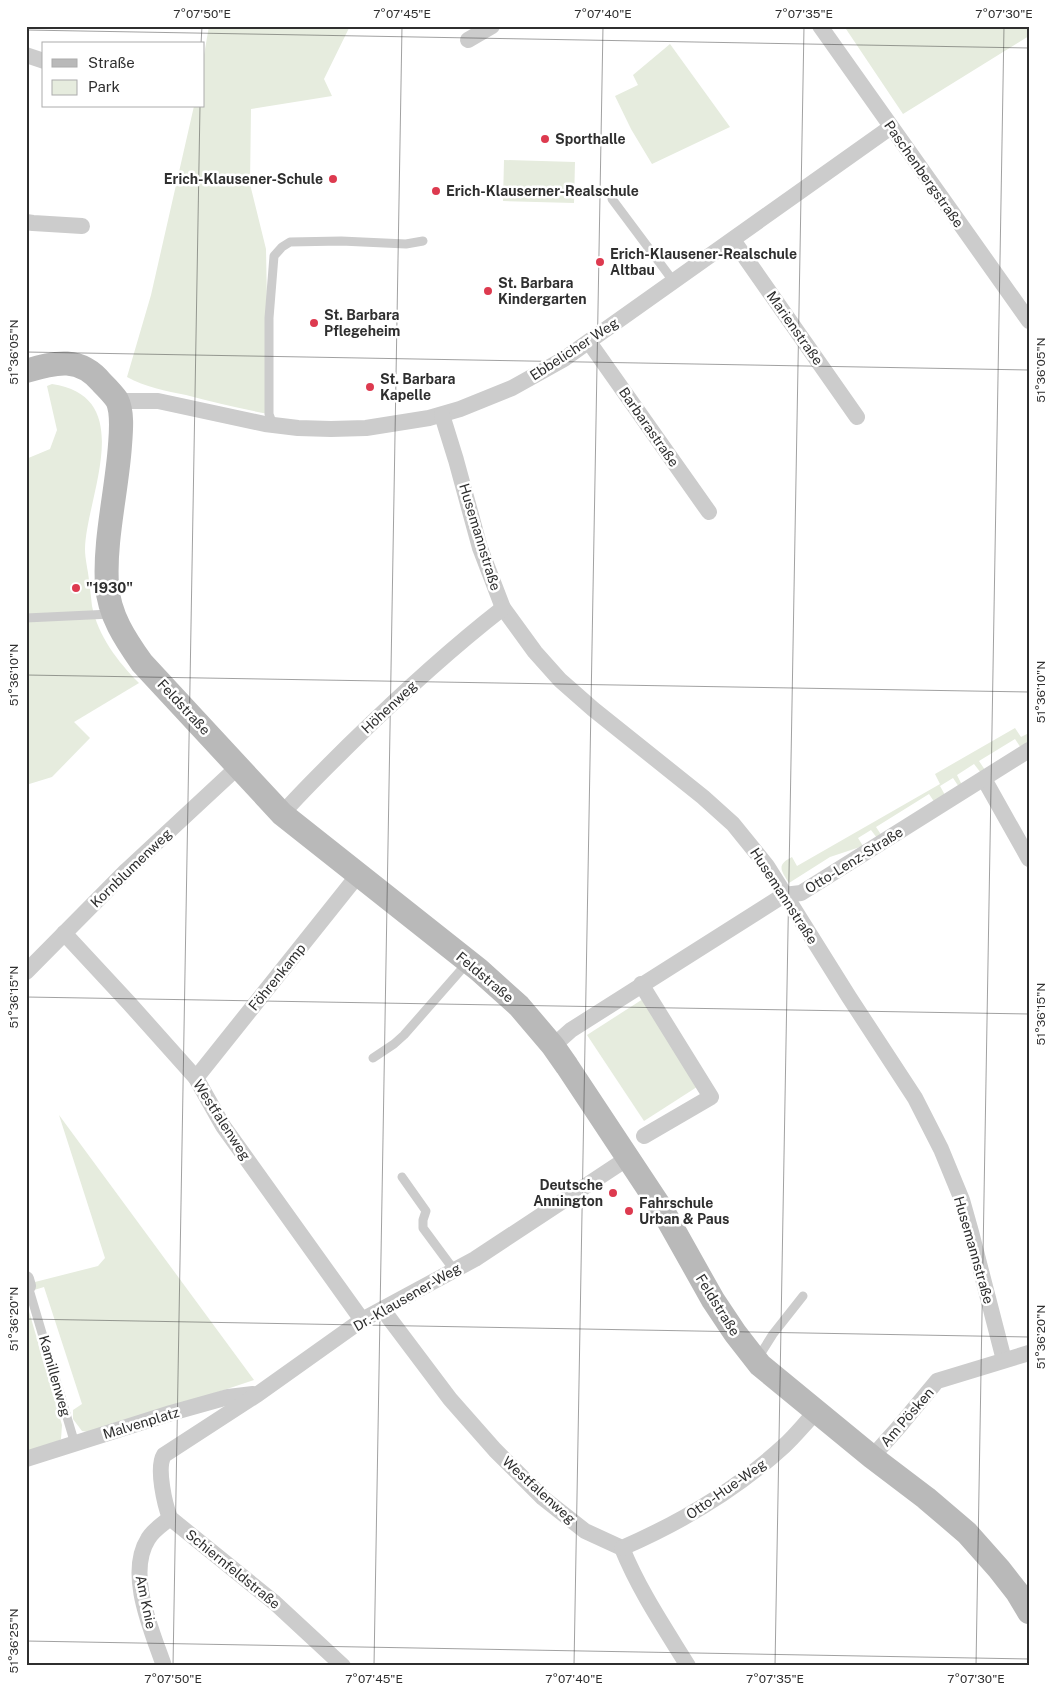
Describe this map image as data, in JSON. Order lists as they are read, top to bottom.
{
  "streets": {
    "main road": ["Feldstraße"],
    "street": [
      "Paschenbergstraße",
      "Marienstraße",
      "Ebbelicher Weg",
      "Barbarastraße",
      "Husemannstraße",
      "Höhenweg",
      "Otto-Lenz-Straße",
      "Kornblumenweg",
      "Föhrenkamp",
      "Westfalenweg",
      "Dr.-Klausener-Weg",
      "Am Pösken",
      "Malvenplatz",
      "Otto-Hue-Weg",
      "Schiernfeldstraße",
      "Am Knie"
    ],
    "lane": ["Kamillenweg"]
  },
  "crossings": [
    ["Paschenbergstraße", "Ebbelicher Weg"],
    ["Marienstraße", "Ebbelicher Weg"],
    ["Ebbelicher Weg", "Barbarastraße"],
    ["Ebbelicher Weg", "Husemannstraße"],
    ["Ebbelicher Weg", "Feldstraße"],
    ["Husemannstraße", "Höhenweg"],
    ["Husemannstraße", "Otto-Lenz-Straße"],
    ["Husemannstraße", "Am Pösken"],
    ["Feldstraße", "Höhenweg"],
    ["Feldstraße", "Otto-Lenz-Straße"],
    ["Feldstraße", "Kornblumenweg"],
    ["Feldstraße", "Föhrenkamp"],
    ["Feldstraße", "Dr.-Klausener-Weg"],
    ["Feldstraße", "Am Pösken"],
    ["Feldstraße", "Otto-Hue-Weg"],
    ["Kornblumenweg", "Westfalenweg"],
    ["Föhrenkamp", "Westfalenweg"],
    ["Westfalenweg", "Dr.-Klausener-Weg"],
    ["Westfalenweg", "Otto-Hue-Weg"],
    ["Dr.-Klausener-Weg", "Malvenplatz"],
    ["Dr.-Klausener-Weg", "Schiernfeldstraße"],
    ["Dr.-Klausener-Weg", "Am Knie"],
    ["Kamillenweg", "Malvenplatz"],
    ["Schiernfeldstraße", "Am Knie"]
  ],
  "places": [
    "Sporthalle",
    "Erich-Klausener-Schule",
    "Erich-Klauserner-Realschule",
    "Erich-Klausener-Realschule Altbau",
    "St. Barbara Kindergarten",
    "St. Barbara Pflegeheim",
    "St. Barbara Kapelle",
    "\"1930\"",
    "Deutsche Annington",
    "Fahrschule Urban & Paus"
  ],
  "legend": ["Straße", "Park"],
  "coordinates": [
    "7°07'50\"E",
    "7°07'45\"E",
    "7°07'40\"E",
    "7°07'35\"E",
    "7°07'30\"E",
    "51°36'05\"N",
    "51°36'10\"N",
    "51°36'15\"N",
    "51°36'20\"N",
    "51°36'25\"N"
  ]
}
